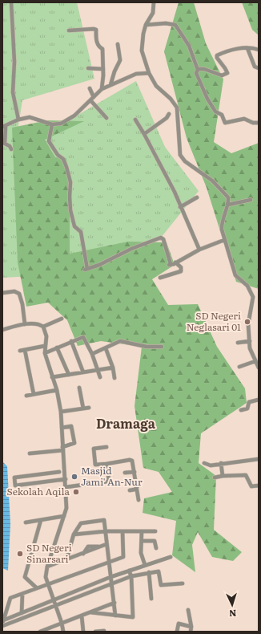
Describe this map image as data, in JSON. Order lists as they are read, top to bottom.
{
  "districts": ["Dramaga"],
  "places": [
    "SD Negeri Neglasari 01",
    "Masjid Jami' An-Nur",
    "Sekolah Aqila",
    "SD Negeri Sinarsari"
  ],
  "north": "bottom"
}
